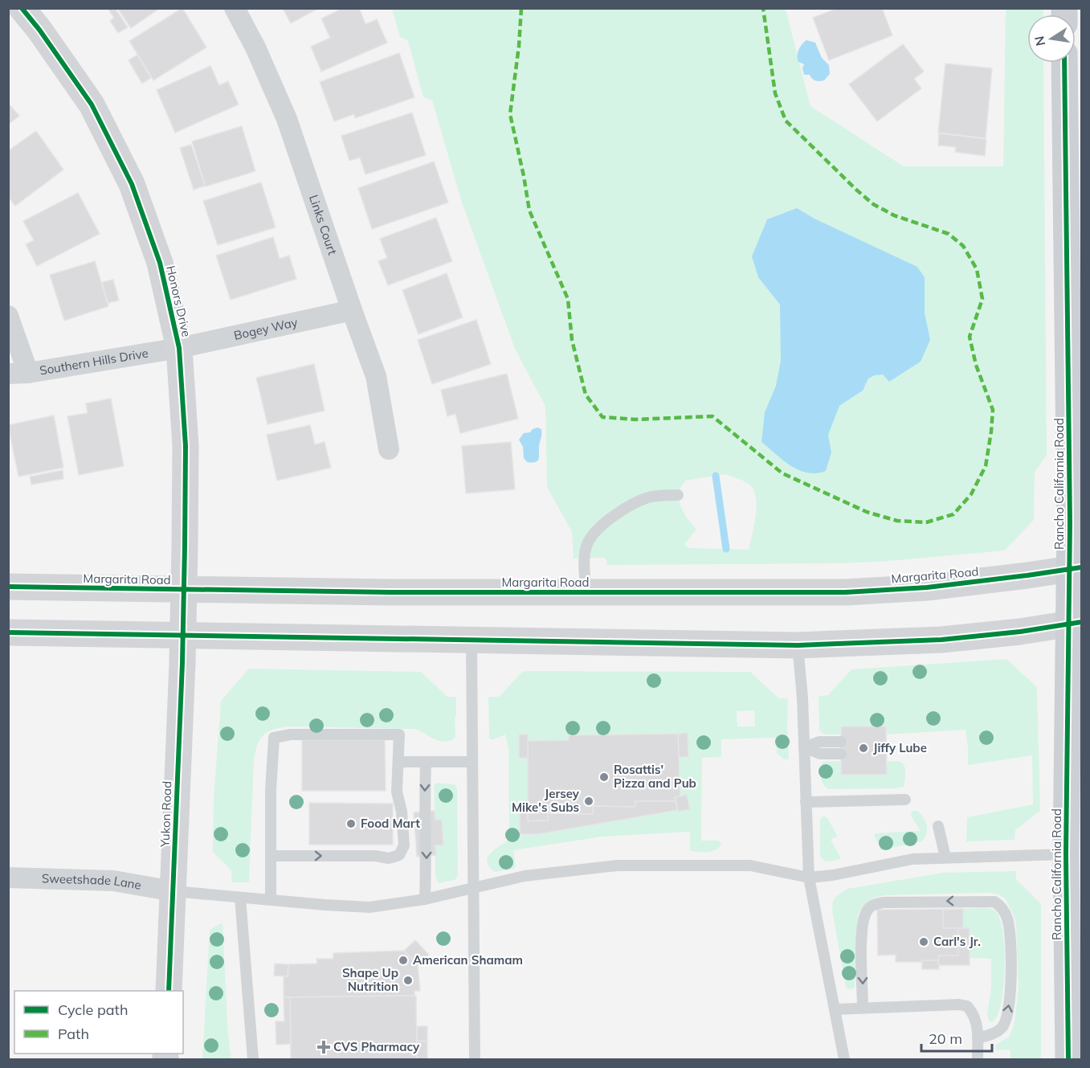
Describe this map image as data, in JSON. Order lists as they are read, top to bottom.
{
  "streets": {
    "main road": [
      "Honors Drive",
      "Rancho California Road",
      "Margarita Road",
      "Yukon Road"
    ],
    "street": [
      "Links Court",
      "Bogey Way",
      "Southern Hills Drive",
      "Sweetshade Lane"
    ]
  },
  "crossings": [
    ["Links Court", "Bogey Way"],
    ["Honors Drive", "Bogey Way"],
    ["Honors Drive", "Southern Hills Drive"],
    ["Honors Drive", "Margarita Road"],
    ["Honors Drive", "Yukon Road"],
    ["Bogey Way", "Southern Hills Drive"],
    ["Rancho California Road", "Margarita Road"],
    ["Yukon Road", "Sweetshade Lane"]
  ],
  "places": {
    "other": [
      "Jiffy Lube",
      "Rosattis' Pizza and Pub",
      "Jersey Mike's Subs",
      "Food Mart",
      "Carl's Jr.",
      "American Shamam",
      "Shape Up Nutrition"
    ],
    "health": ["CVS Pharmacy"]
  },
  "legend": ["Cycle path", "Path"],
  "scale_bar": "20 m",
  "north": "left"
}
